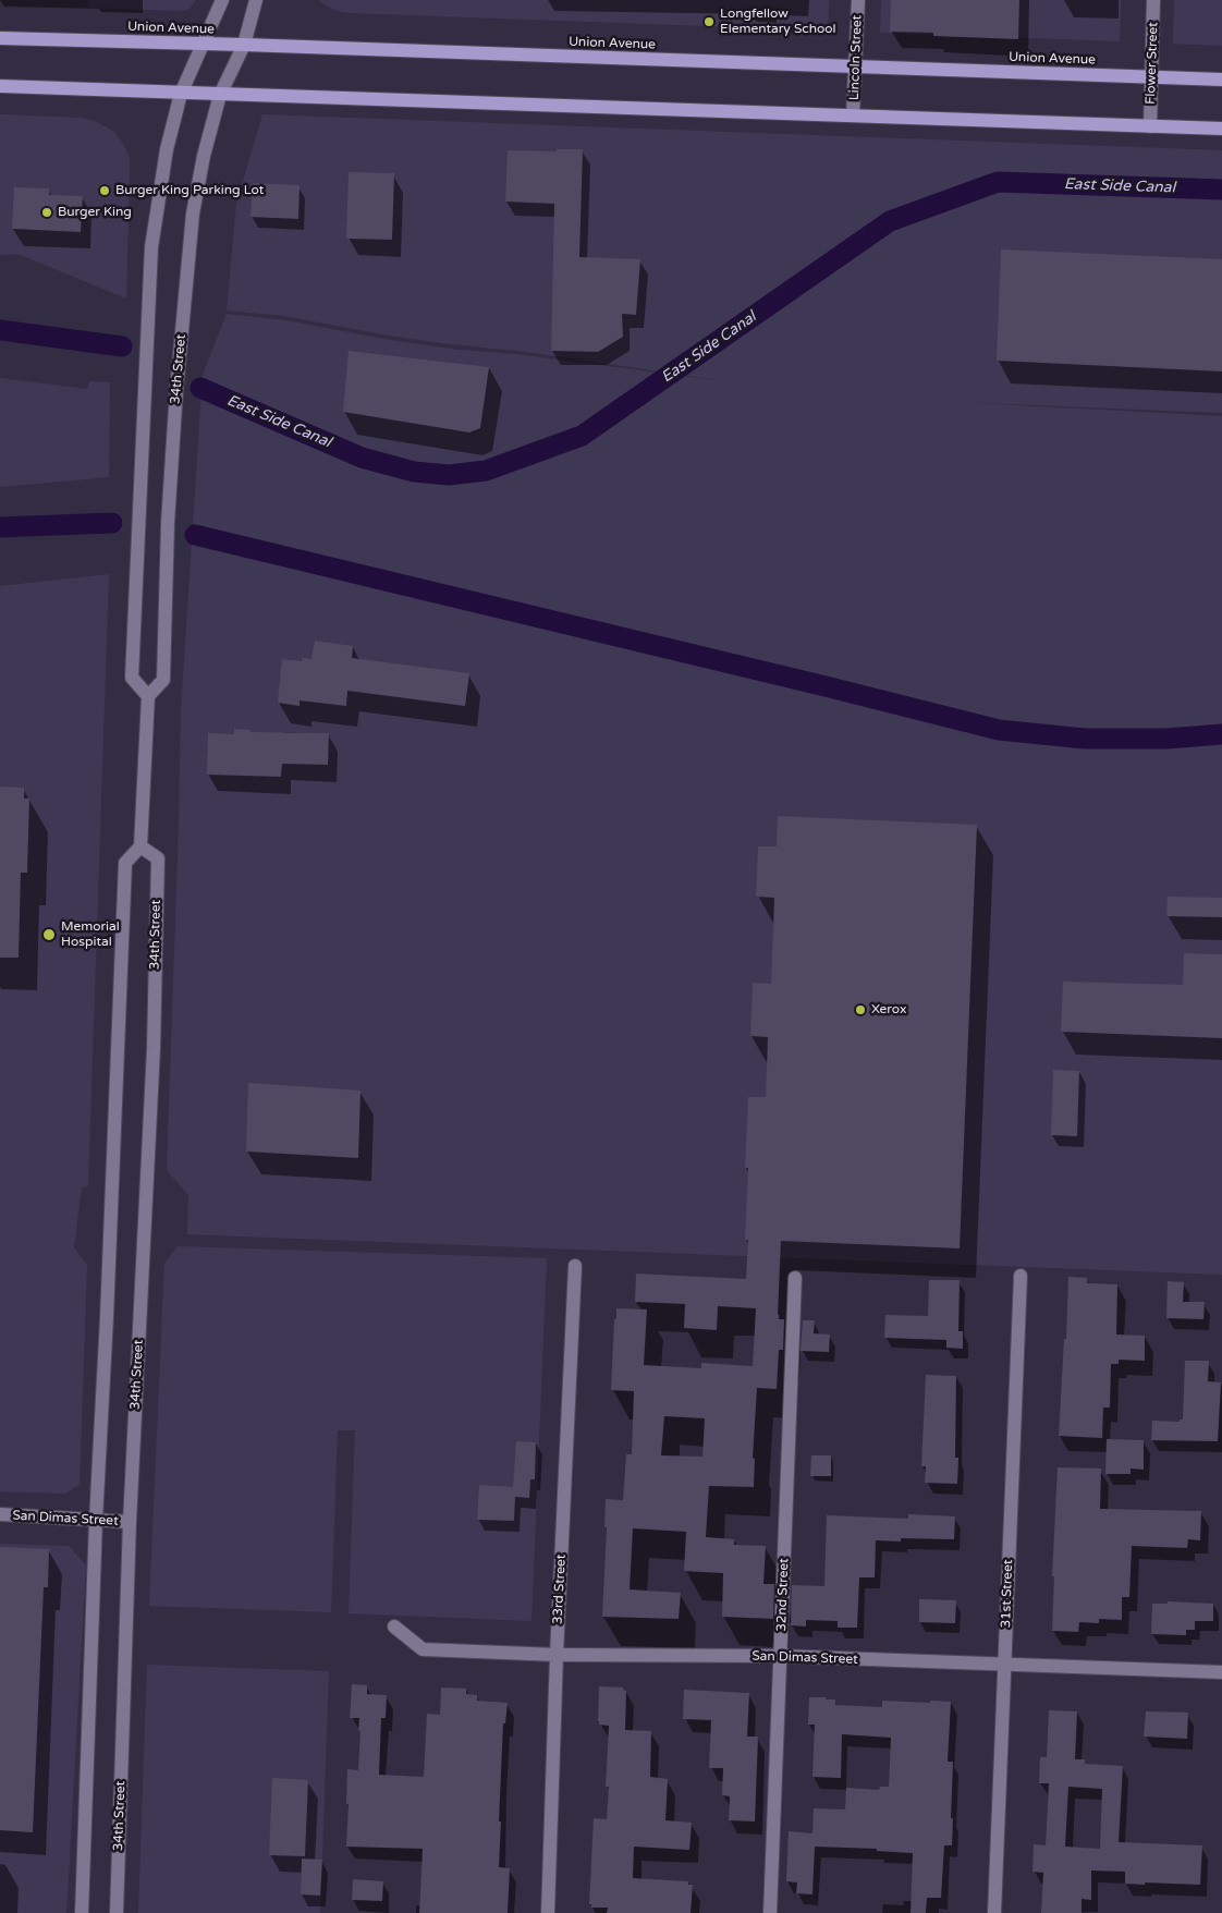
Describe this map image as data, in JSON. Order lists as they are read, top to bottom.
{
  "streets": {
    "main road": ["Union Avenue"],
    "street": [
      "Lincoln Street",
      "Flower Street",
      "34th Street",
      "San Dimas Street",
      "33rd Street",
      "31st Street",
      "32nd Street"
    ]
  },
  "crossings": [
    ["Union Avenue", "Lincoln Street"],
    ["Union Avenue", "Flower Street"],
    ["Union Avenue", "34th Street"],
    ["34th Street", "San Dimas Street"],
    ["San Dimas Street", "33rd Street"],
    ["San Dimas Street", "31st Street"],
    ["San Dimas Street", "32nd Street"]
  ],
  "water": ["East Side Canal"],
  "places": [
    "Longfellow Elementary School",
    "Burger King Parking Lot",
    "Burger King",
    "Memorial Hospital",
    "Xerox"
  ]
}
